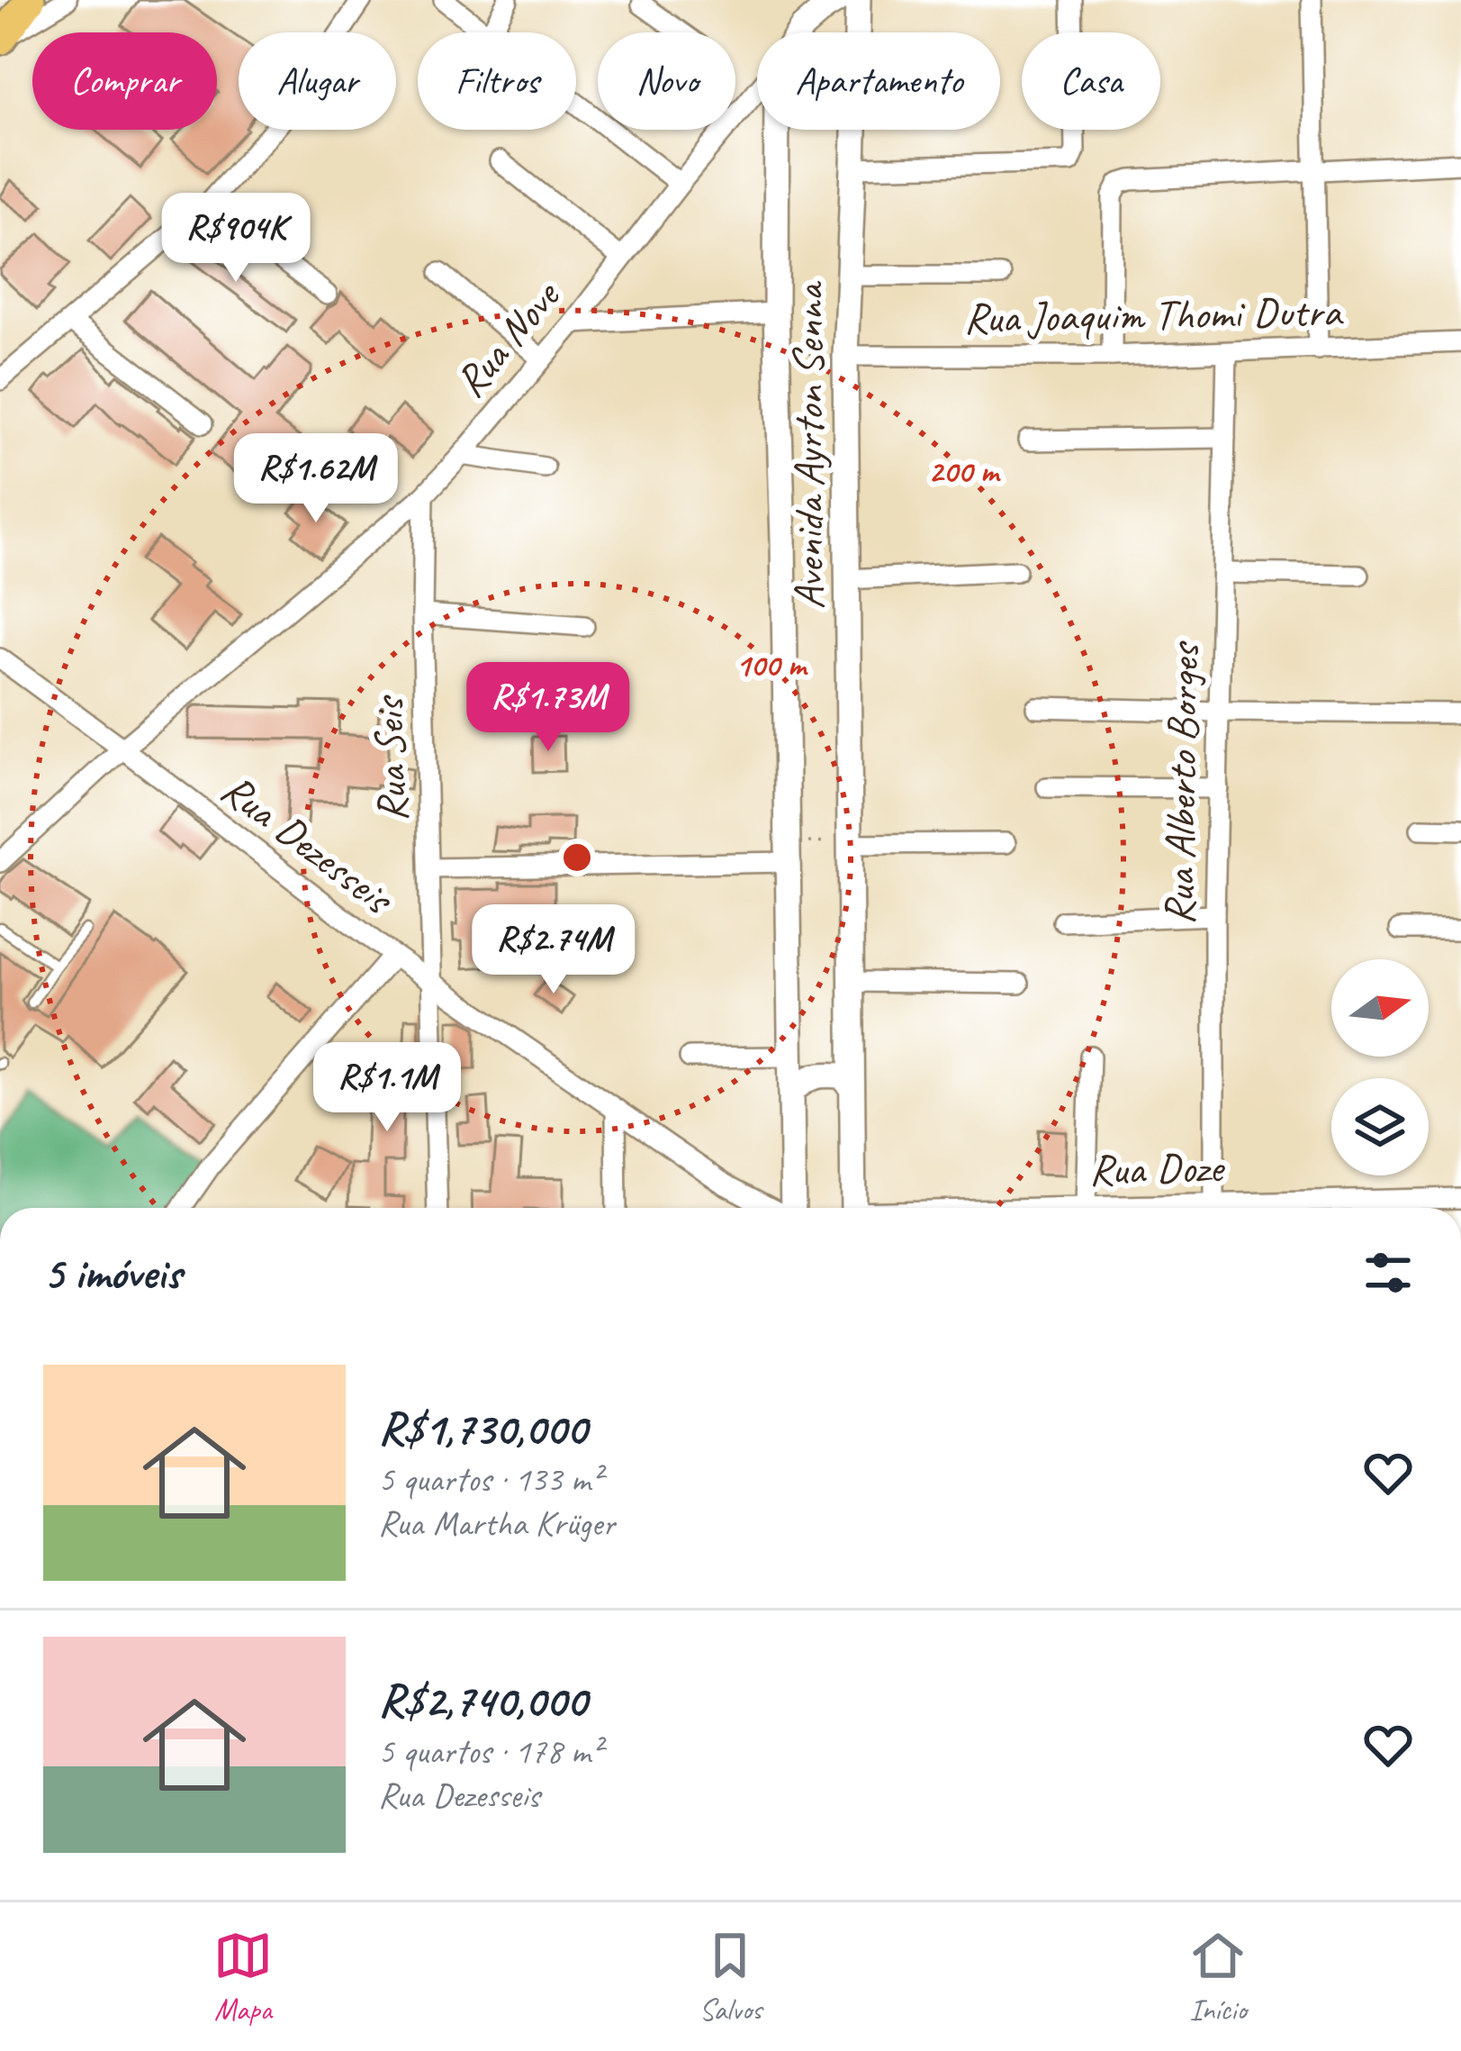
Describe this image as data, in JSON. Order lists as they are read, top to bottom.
{
  "streets": {
    "street": [
      "Rua Joaquim Thomi Dutra",
      "Rua Nove",
      "Avenida Ayrton Senna",
      "Rua Seis",
      "Rua Alberto Borges",
      "Rua Dezesseis",
      "Rua Doze"
    ]
  },
  "crossings": [
    ["Rua Joaquim Thomi Dutra", "Avenida Ayrton Senna"],
    ["Rua Joaquim Thomi Dutra", "Rua Alberto Borges"],
    ["Rua Nove", "Rua Seis"],
    ["Rua Nove", "Rua Dezesseis"],
    ["Rua Seis", "Rua Dezesseis"]
  ],
  "north": "right",
  "page": {
    "chip": [
      "Comprar",
      "Alugar",
      "Filtros",
      "Novo",
      "Apartamento",
      "Casa"
    ],
    "price": [
      "R$904K",
      "R$1.62M",
      "R$1.73M",
      "R$2.74M",
      "R$1.1M"
    ],
    "heading": "5 imóveis",
    "list": [
      {
        "name": "R$1,730,000",
        "note": "5 quartos · 133 m² · Rua Martha Krüger"
      },
      {
        "name": "R$2,740,000",
        "note": "5 quartos · 178 m² · Rua Dezesseis"
      }
    ],
    "tabs": ["Mapa", "Salvos", "Início"]
  },
  "rings": ["200 m", "100 m"]
}
